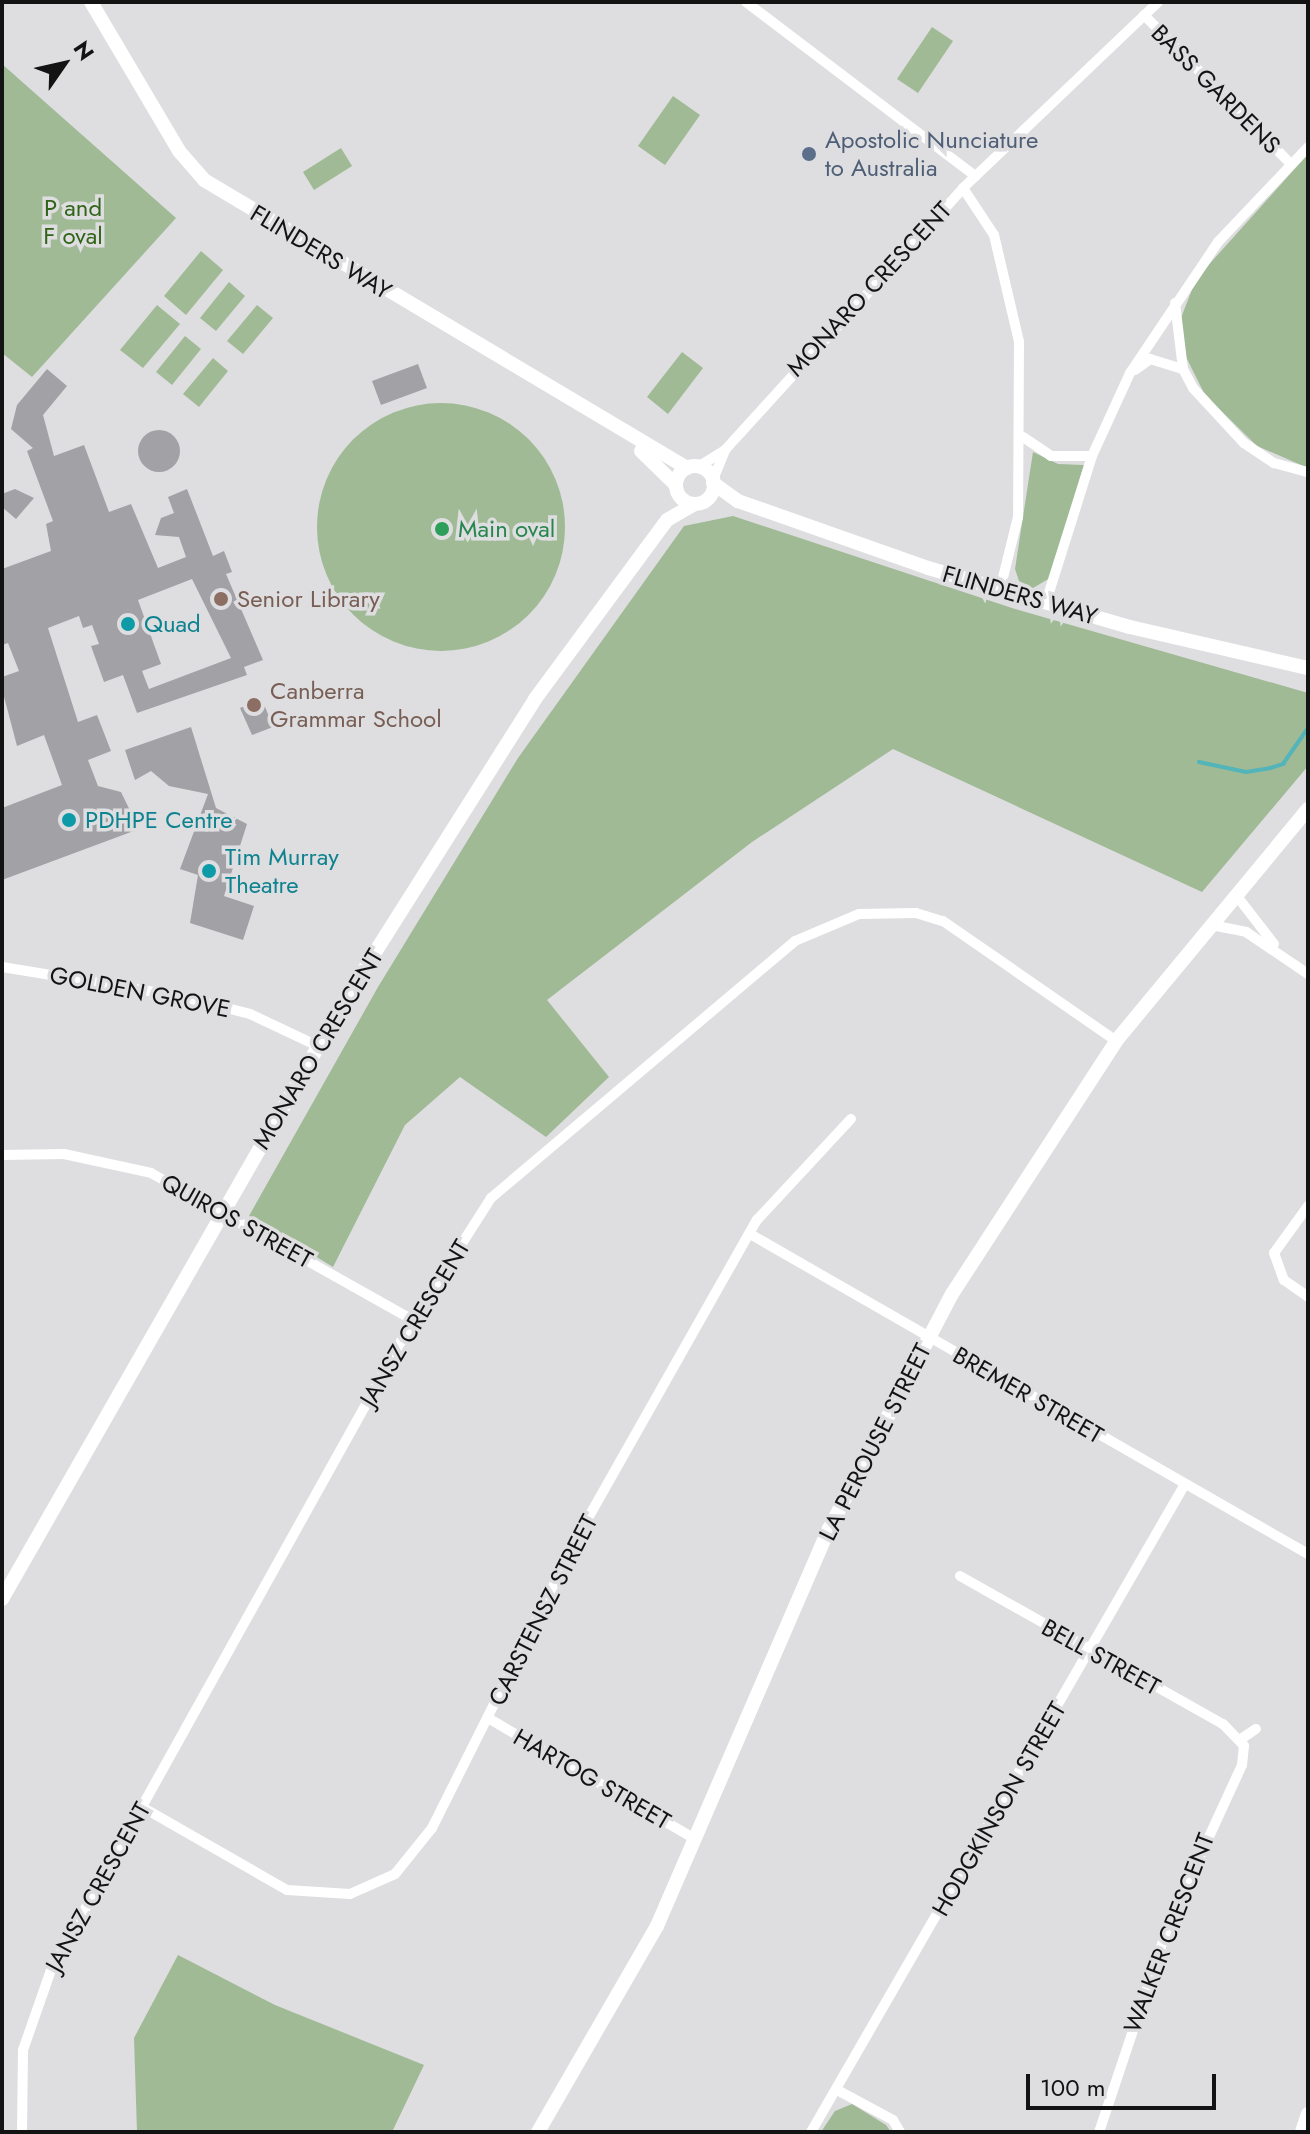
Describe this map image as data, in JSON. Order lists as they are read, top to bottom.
{
  "streets": {
    "street": [
      "BASS GARDENS",
      "FLINDERS WAY",
      "MONARO CRESCENT",
      "GOLDEN GROVE",
      "QUIROS STREET",
      "JANSZ CRESCENT",
      "BREMER STREET",
      "LA PEROUSE STREET",
      "CARSTENSZ STREET",
      "BELL STREET",
      "HARTOG STREET",
      "HODGKINSON STREET",
      "WALKER CRESCENT"
    ]
  },
  "crossings": [
    ["BASS GARDENS", "MONARO CRESCENT"],
    ["FLINDERS WAY", "MONARO CRESCENT"],
    ["MONARO CRESCENT", "GOLDEN GROVE"],
    ["MONARO CRESCENT", "QUIROS STREET"],
    ["QUIROS STREET", "JANSZ CRESCENT"],
    ["JANSZ CRESCENT", "LA PEROUSE STREET"],
    ["JANSZ CRESCENT", "CARSTENSZ STREET"],
    ["BREMER STREET", "LA PEROUSE STREET"],
    ["BREMER STREET", "CARSTENSZ STREET"],
    ["BREMER STREET", "HODGKINSON STREET"],
    ["LA PEROUSE STREET", "HARTOG STREET"],
    ["CARSTENSZ STREET", "HARTOG STREET"],
    ["BELL STREET", "HODGKINSON STREET"],
    ["BELL STREET", "WALKER CRESCENT"]
  ],
  "parks": ["P and F oval"],
  "places": [
    "Apostolic Nunciature to Australia",
    "Main oval",
    "Senior Library",
    "Quad",
    "Canberra Grammar School",
    "PDHPE Centre",
    "Tim Murray Theatre"
  ],
  "scale_bar": "100 m",
  "north": "top right"
}
